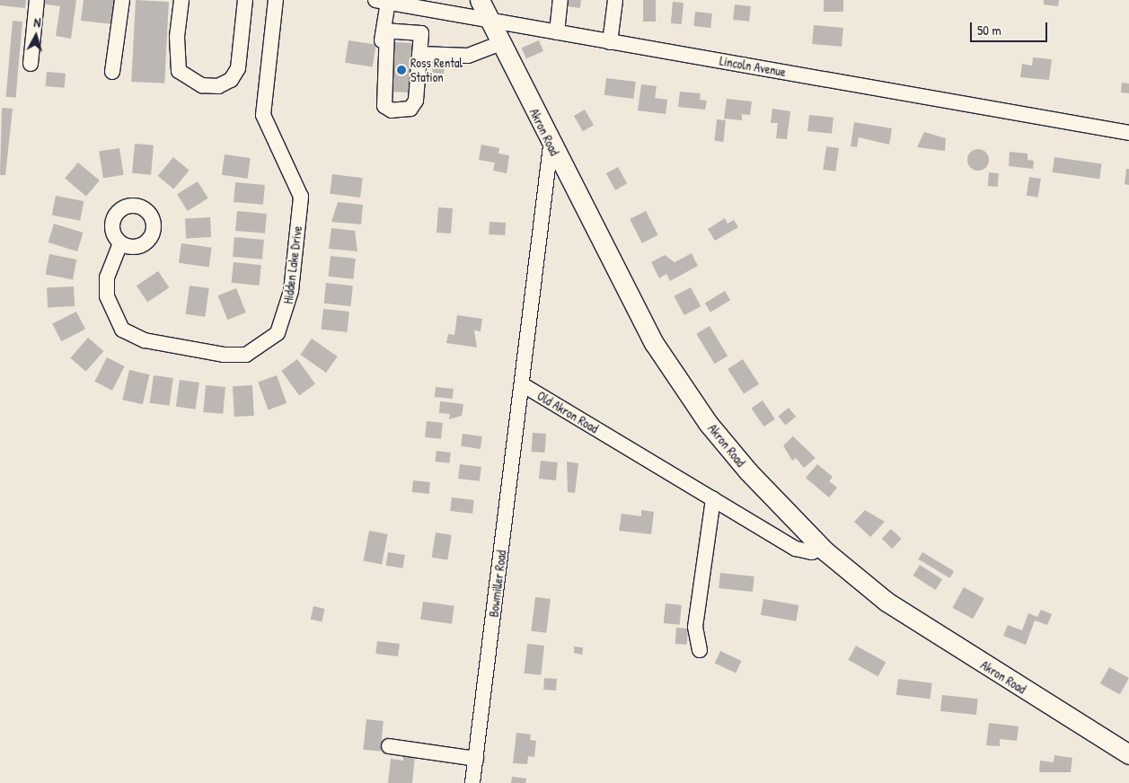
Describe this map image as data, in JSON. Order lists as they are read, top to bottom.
{
  "streets": {
    "main road": ["Akron Road"],
    "street": [
      "Lincoln Avenue",
      "Hidden Lake Drive",
      "Old Akron Road",
      "Bowmiller Road"
    ]
  },
  "crossings": [
    ["Lincoln Avenue", "Akron Road"],
    ["Akron Road", "Old Akron Road"],
    ["Old Akron Road", "Bowmiller Road"]
  ],
  "places": ["Ross Rental Station"],
  "scale_bar": "50 m",
  "north": "top"
}
